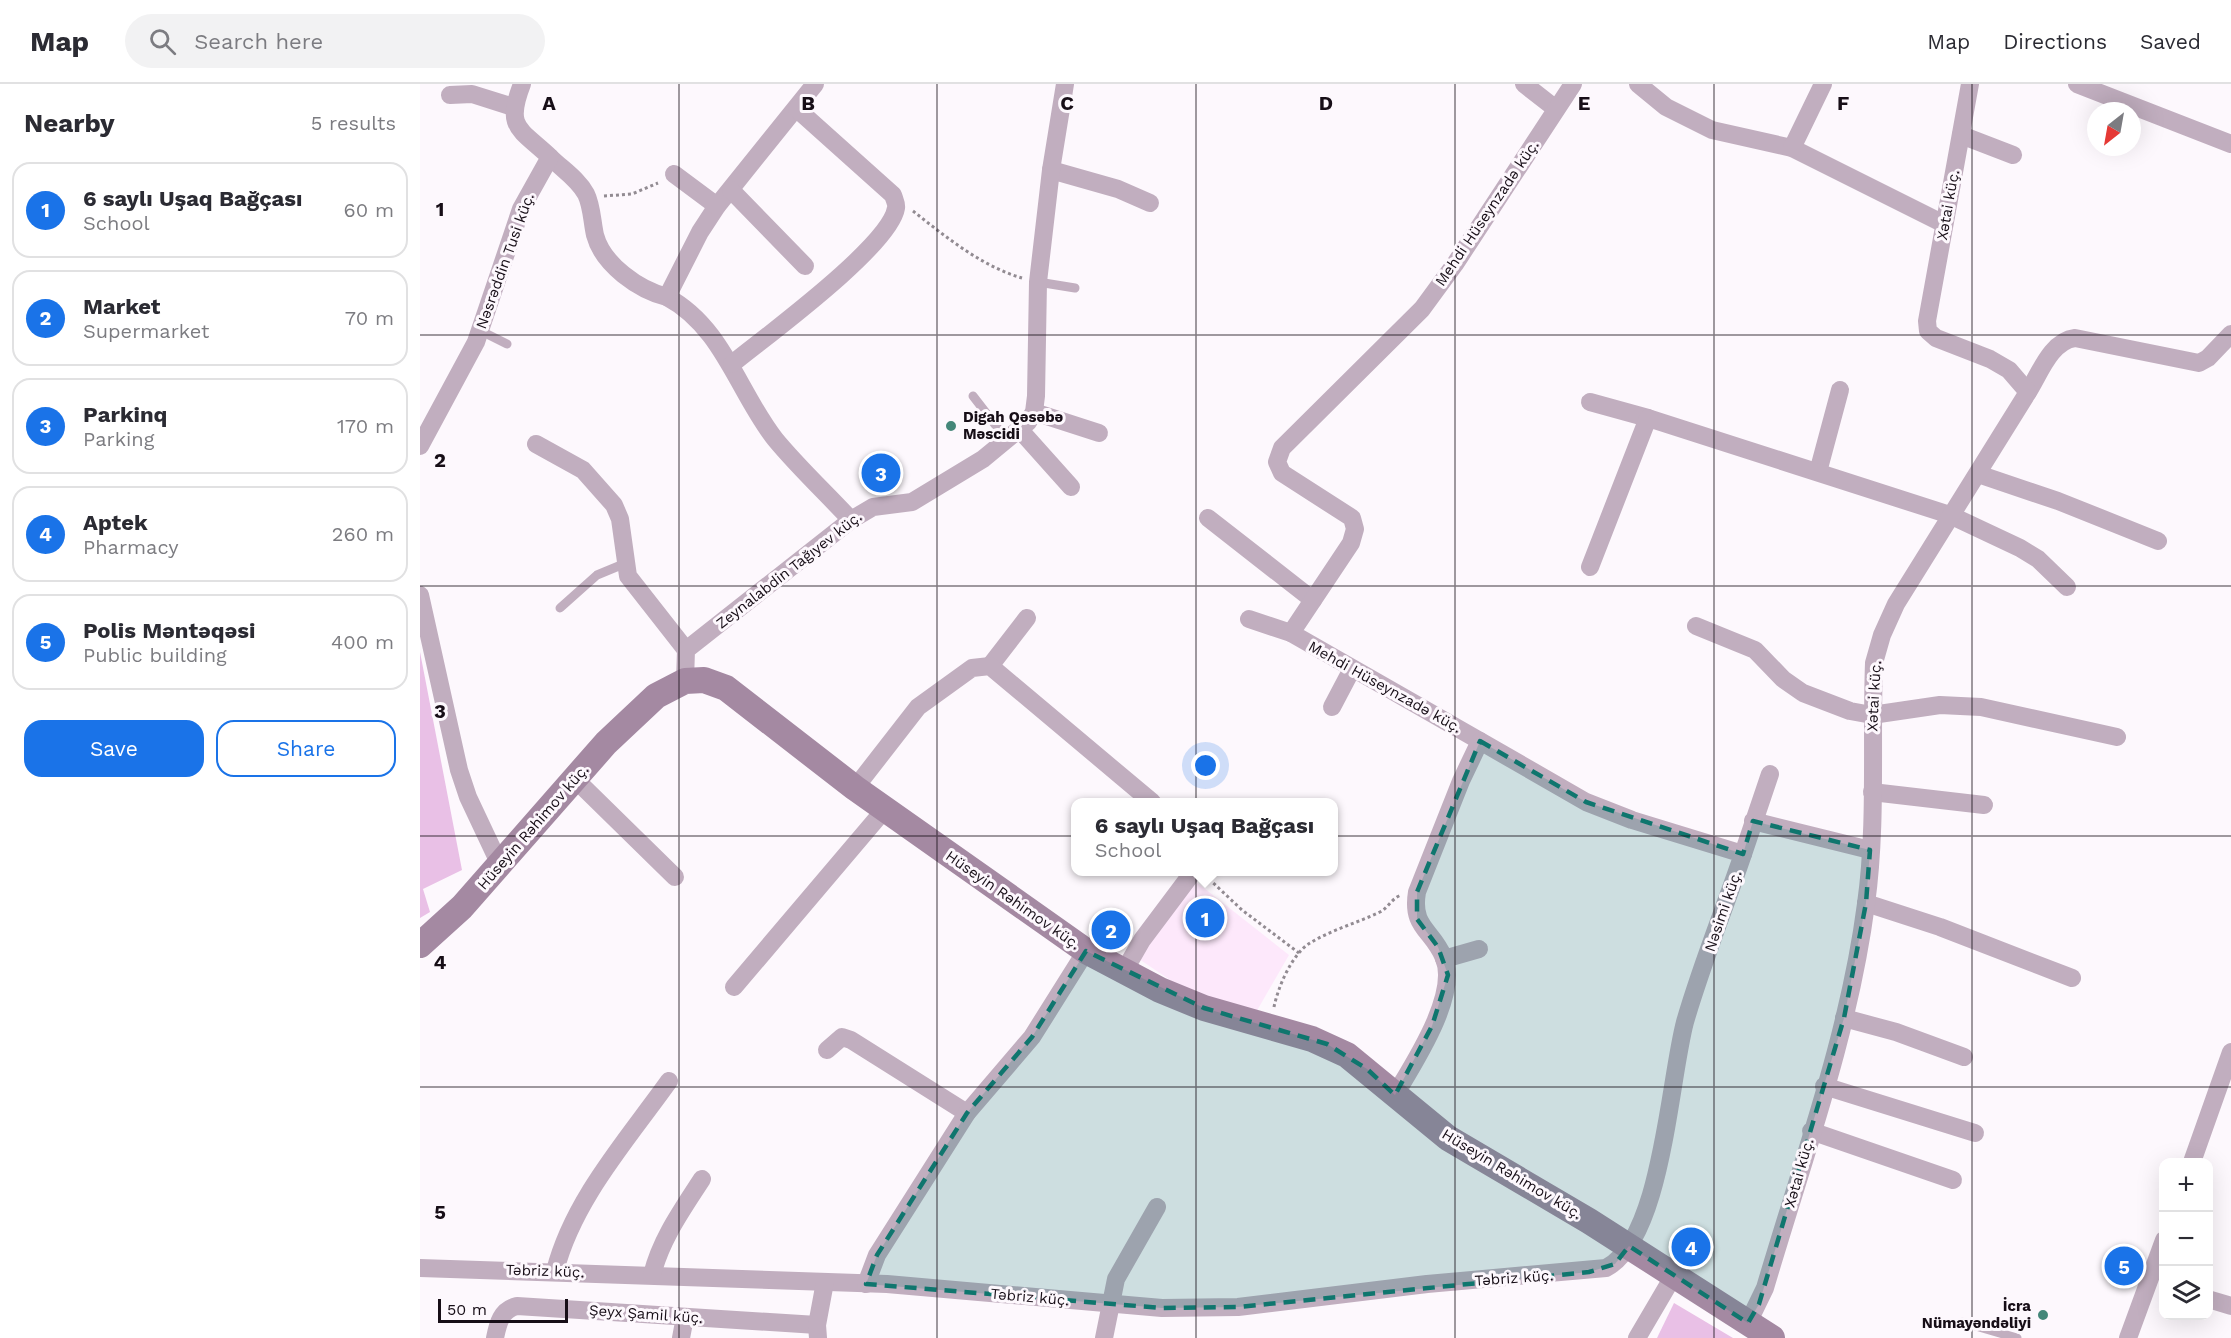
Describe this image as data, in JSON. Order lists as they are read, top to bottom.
{
  "streets": {
    "main road": ["Hüseyin Rəhimov küç."],
    "street": [
      "Xətai küç.",
      "Mehdi Hüseynzadə küç.",
      "Nəsrəddin Tusi küç.",
      "Zeynalabdin Tağıyev küç.",
      "Nəsimi küç.",
      "Təbriz küç.",
      "Şeyx Şamil küç."
    ]
  },
  "crossings": [
    ["Xətai küç.", "Hüseyin Rəhimov küç."],
    ["Mehdi Hüseynzadə küç.", "Nəsimi küç."],
    ["Hüseyin Rəhimov küç.", "Nəsimi küç."],
    ["Hüseyin Rəhimov küç.", "Təbriz küç."],
    ["Nəsimi küç.", "Təbriz küç."]
  ],
  "places": ["Digah Qəsəbə Məscidi", "İcra Nümayəndəliyi"],
  "scale_bar": "50 m",
  "north": "bottom left",
  "page": {
    "header": "Map",
    "search": "Search here",
    "nav": ["Map", "Directions", "Saved"],
    "heading": ["Nearby", "5 results"],
    "list": [
      {
        "mark": "1",
        "name": "6 saylı Uşaq Bağçası",
        "note": "School",
        "value": "60 m"
      },
      {
        "mark": "2",
        "name": "Market",
        "note": "Supermarket",
        "value": "70 m"
      },
      {
        "mark": "3",
        "name": "Parkinq",
        "note": "Parking",
        "value": "170 m"
      },
      {
        "mark": "4",
        "name": "Aptek",
        "note": "Pharmacy",
        "value": "260 m"
      },
      {
        "mark": "5",
        "name": "Polis Məntəqəsi",
        "note": "Public building",
        "value": "400 m"
      }
    ],
    "pins": [
      "3",
      "1",
      "2",
      "4",
      "5"
    ],
    "buttons": ["Save", "Share"],
    "popup": ["6 saylı Uşaq Bağçası", "School"],
    "map_buttons": ["+", "−"],
    "scale": "50 m"
  },
  "grid": {
    "columns": [
      "A",
      "B",
      "C",
      "D",
      "E",
      "F"
    ],
    "rows": [
      "1",
      "2",
      "3",
      "4",
      "5"
    ]
  }
}
